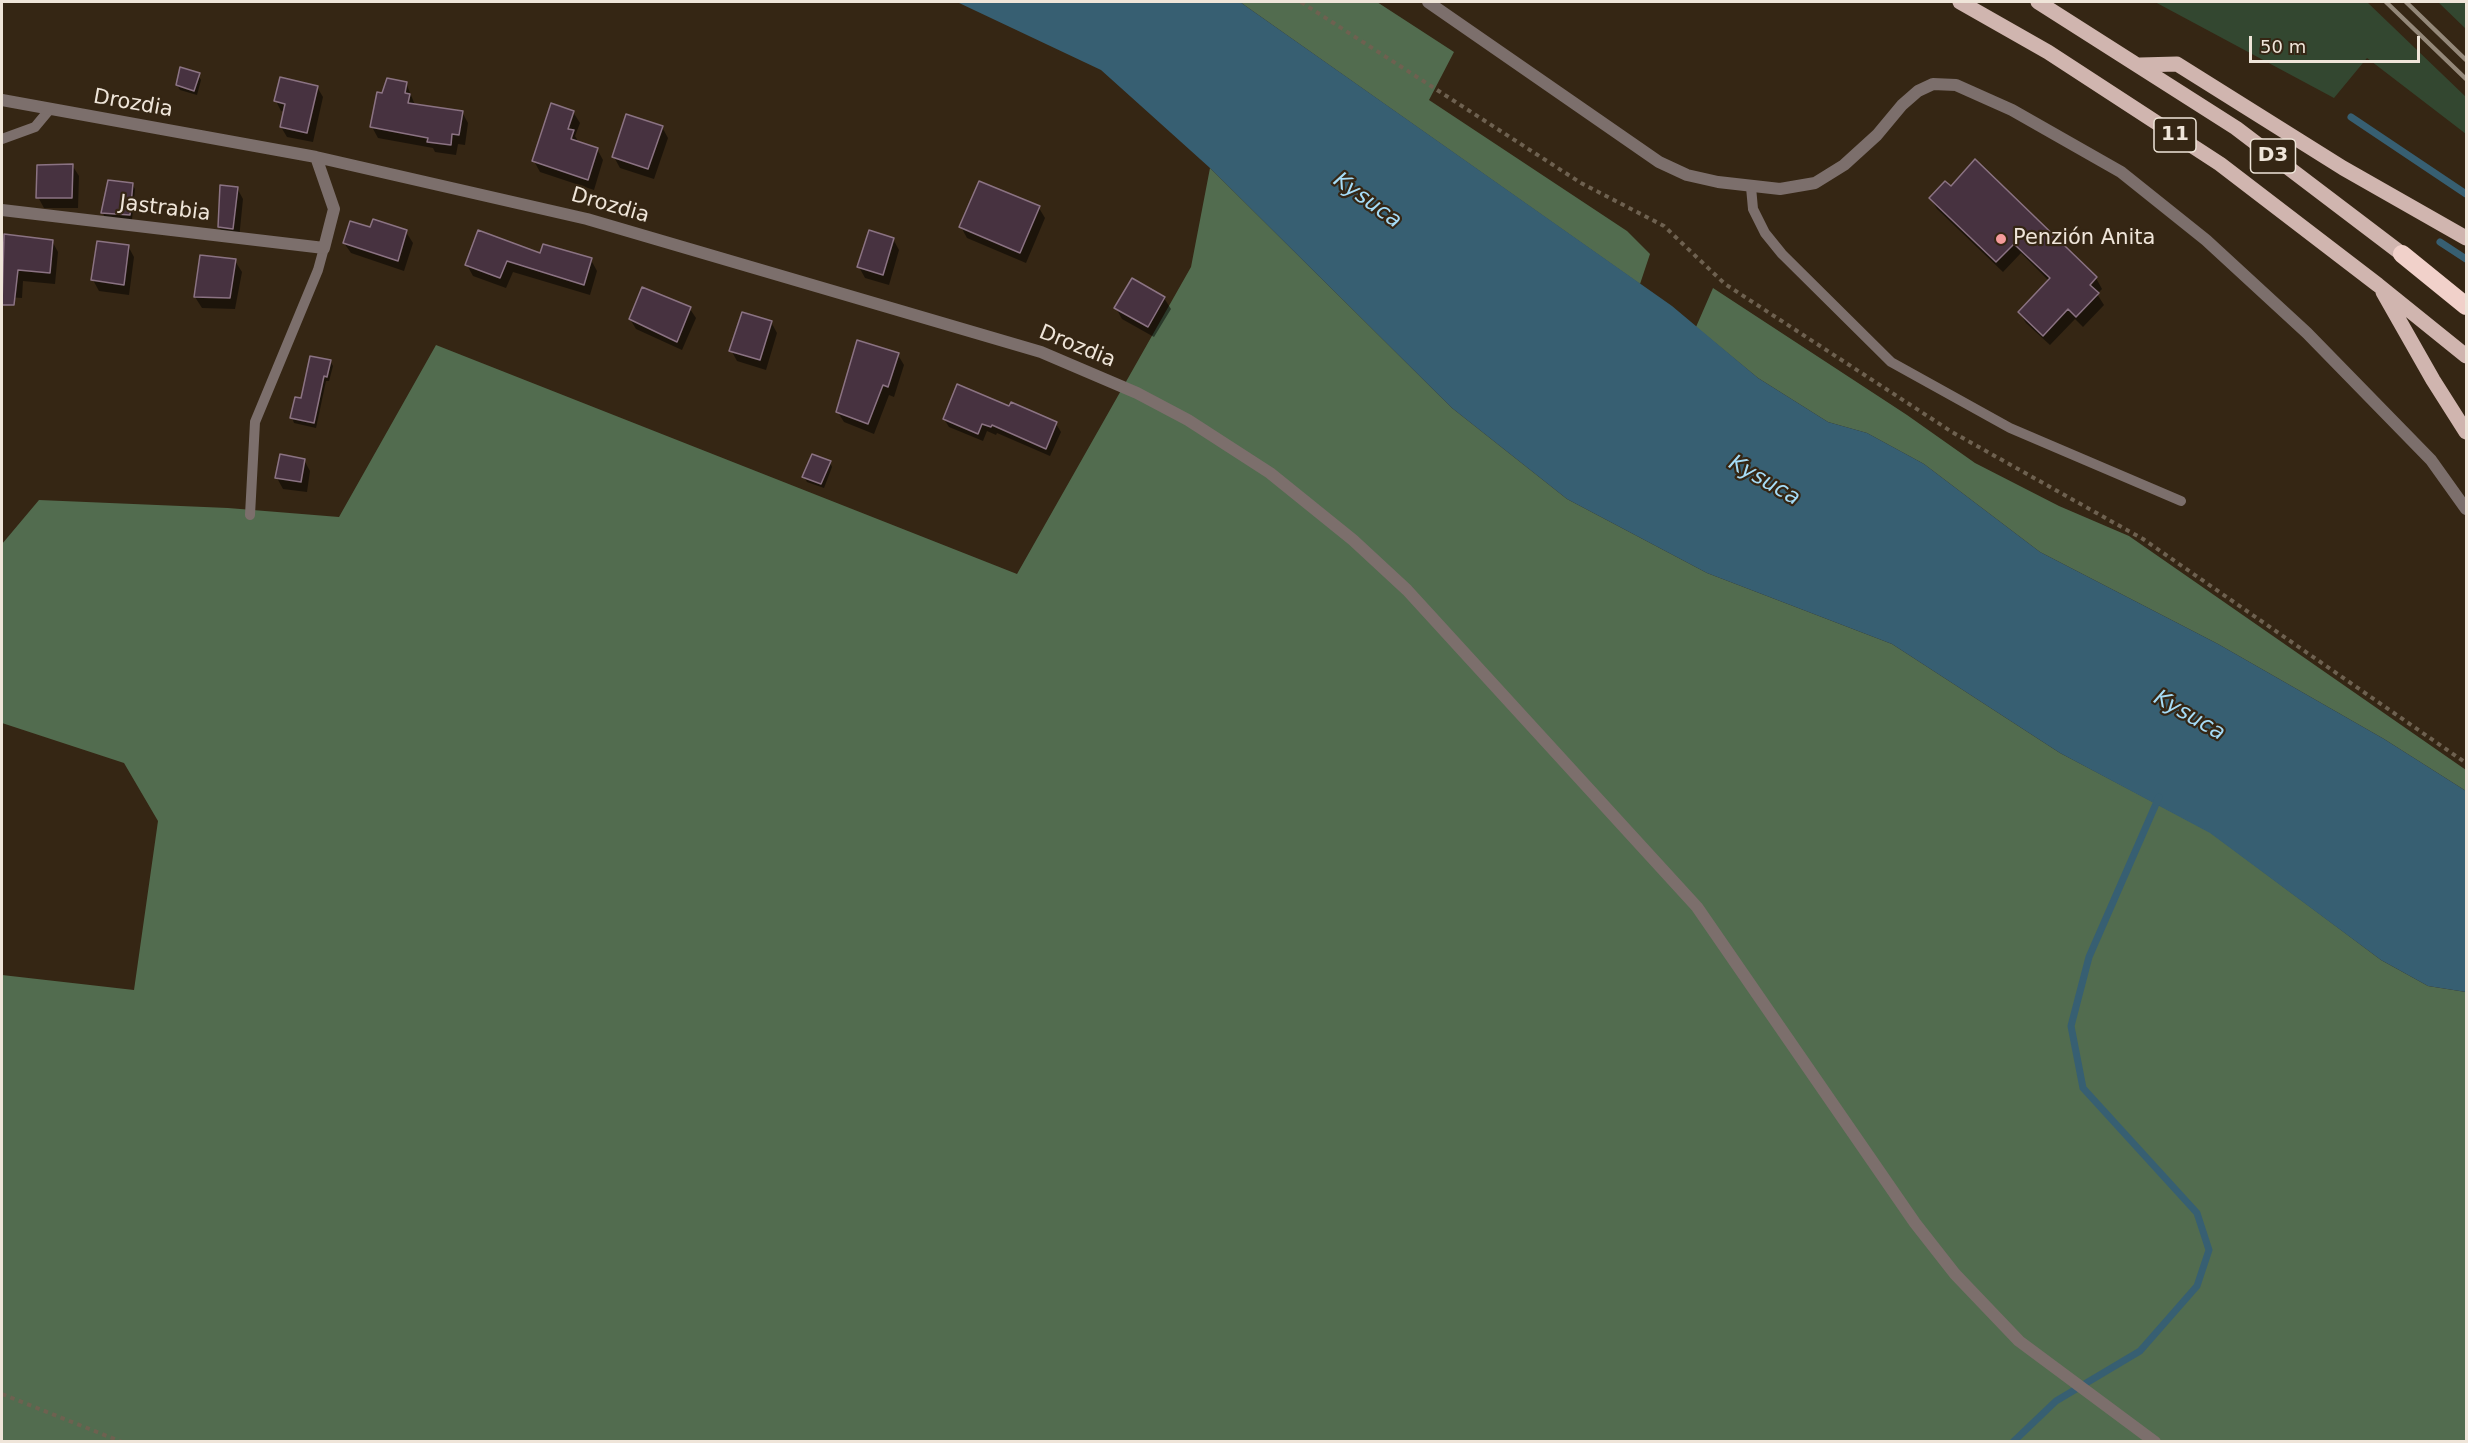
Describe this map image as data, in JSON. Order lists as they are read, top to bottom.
{
  "streets": {
    "highway": ["D3"],
    "main road": ["11"],
    "street": ["Drozdia", "Jastrabia"]
  },
  "water": ["Kysuca"],
  "places": ["Penzión Anita"],
  "scale_bar": "50 m"
}
